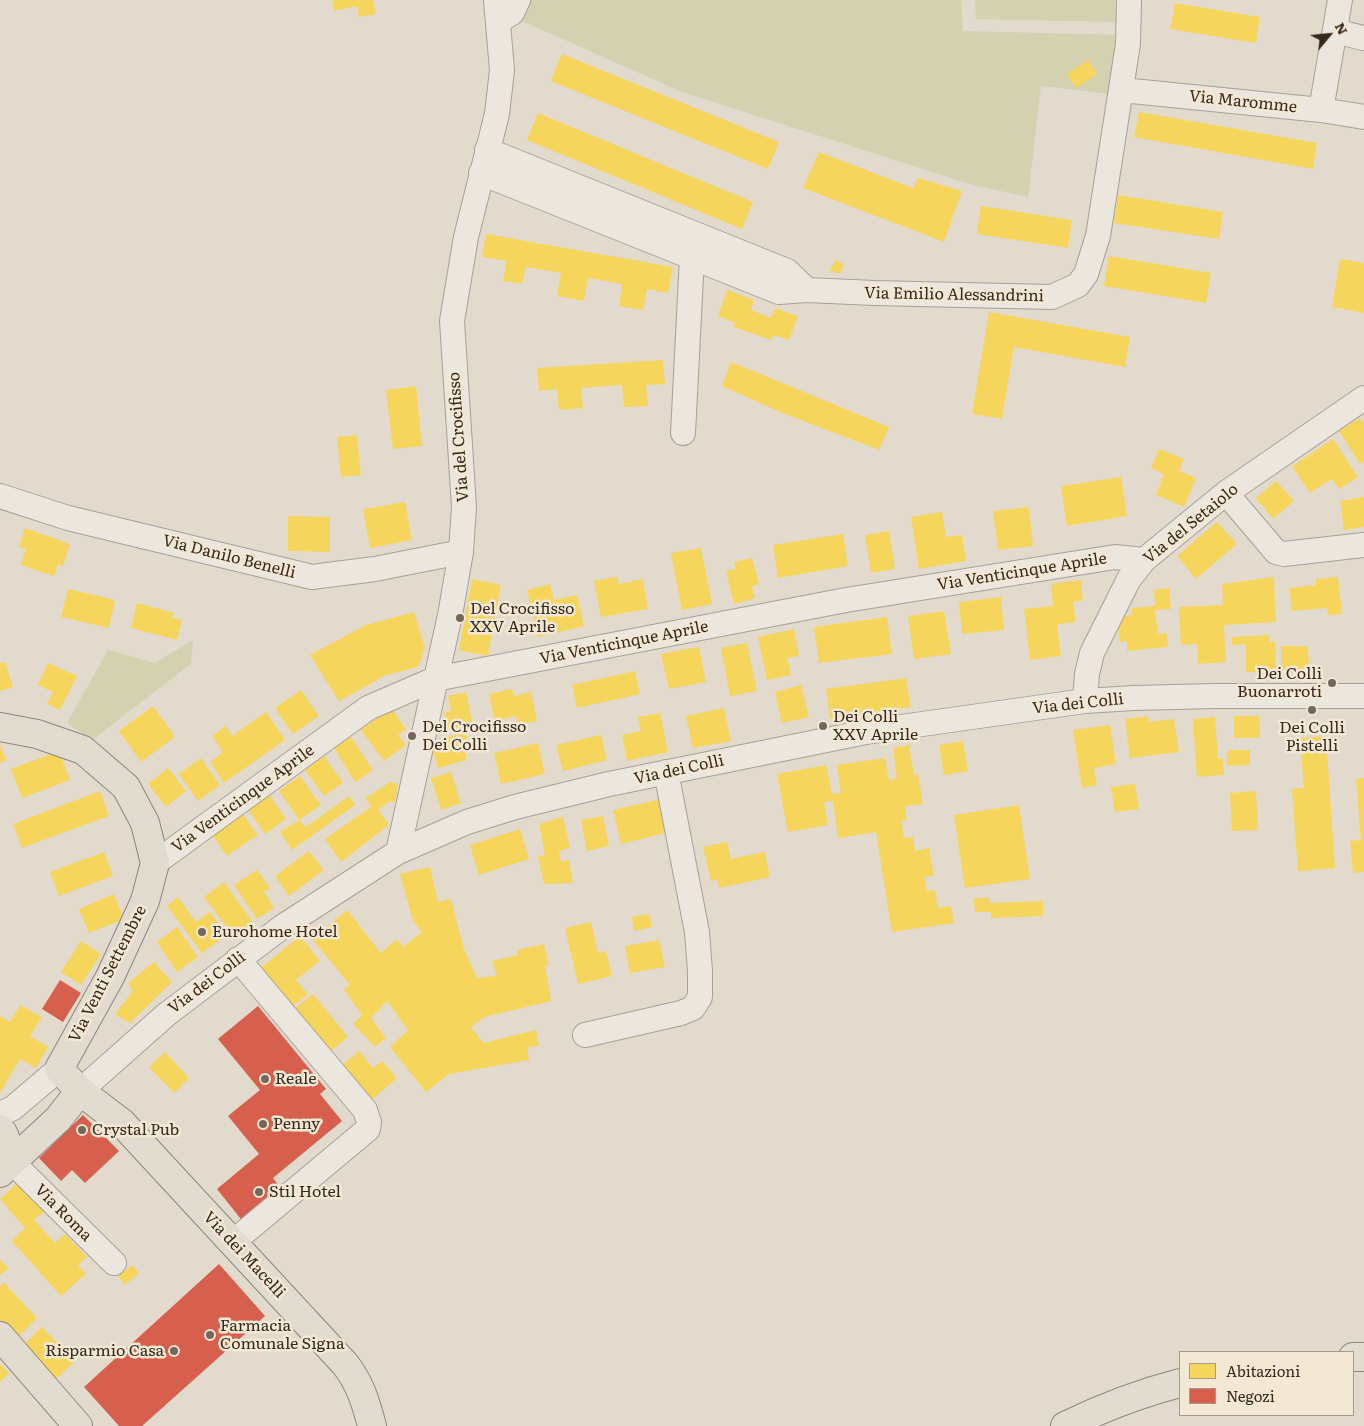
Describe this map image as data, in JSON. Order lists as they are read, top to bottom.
{
  "streets": {
    "main road": ["Via Venti Settembre", "Via dei Macelli"],
    "street": [
      "Via Maromme",
      "Via Emilio Alessandrini",
      "Via del Crocifisso",
      "Via del Setaiolo",
      "Via Danilo Benelli",
      "Via Venticinque Aprile",
      "Via dei Colli",
      "Via Roma"
    ]
  },
  "crossings": [
    ["Via Maromme", "Via Emilio Alessandrini"],
    ["Via Emilio Alessandrini", "Via del Crocifisso"],
    ["Via del Crocifisso", "Via Danilo Benelli"],
    ["Via del Crocifisso", "Via Venticinque Aprile"],
    ["Via del Crocifisso", "Via dei Colli"],
    ["Via del Setaiolo", "Via Venticinque Aprile"],
    ["Via del Setaiolo", "Via dei Colli"],
    ["Via Venticinque Aprile", "Via Venti Settembre"],
    ["Via dei Colli", "Via dei Macelli"],
    ["Via Venti Settembre", "Via dei Macelli"]
  ],
  "places": [
    "Del Crocifisso XXV Aprile",
    "Dei Colli Buonarroti",
    "Dei Colli Pistelli",
    "Dei Colli XXV Aprile",
    "Del Crocifisso Dei Colli",
    "Eurohome Hotel",
    "Reale",
    "Penny",
    "Crystal Pub",
    "Stil Hotel",
    "Farmacia Comunale Signa",
    "Risparmio Casa"
  ],
  "legend": ["Abitazioni", "Negozi"],
  "north": "top right"
}
